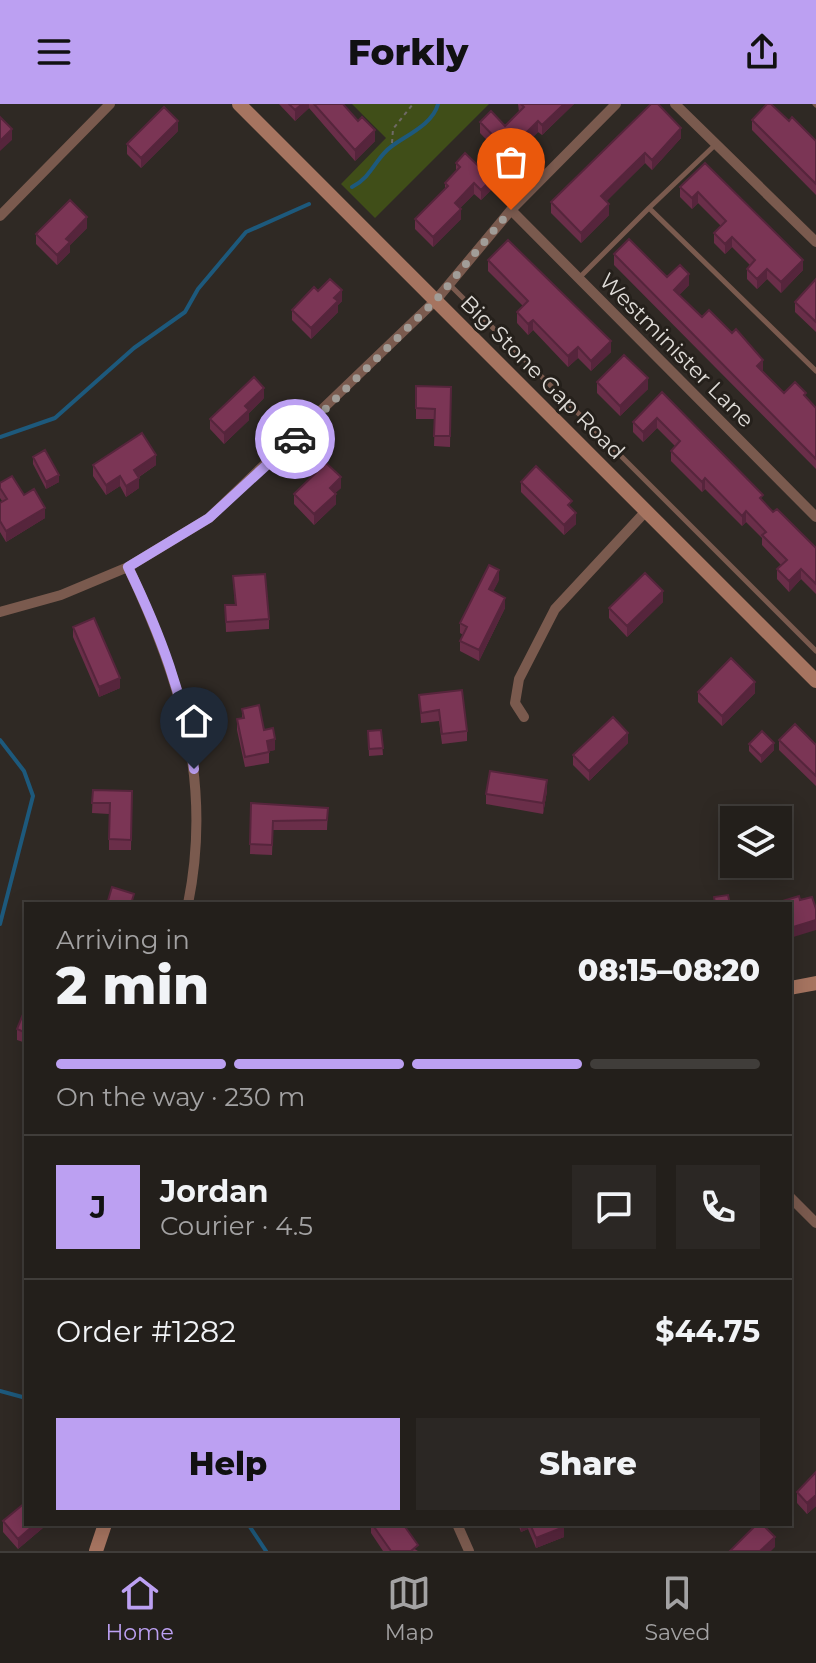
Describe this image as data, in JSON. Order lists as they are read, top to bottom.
{
  "streets": {
    "street": ["Westminister Lane", "Big Stone Gap Road"]
  },
  "page": {
    "header": "Forkly",
    "heading": ["2 min", "Arriving in", "08:15–08:20"],
    "panel": [
      "Jordan",
      "Courier · 4.5",
      "Order #1282",
      "$44.75"
    ],
    "bar": "On the way · 230 m",
    "round": "J",
    "buttons": ["Help", "Share"],
    "tabs": ["Home", "Map", "Saved"]
  }
}
